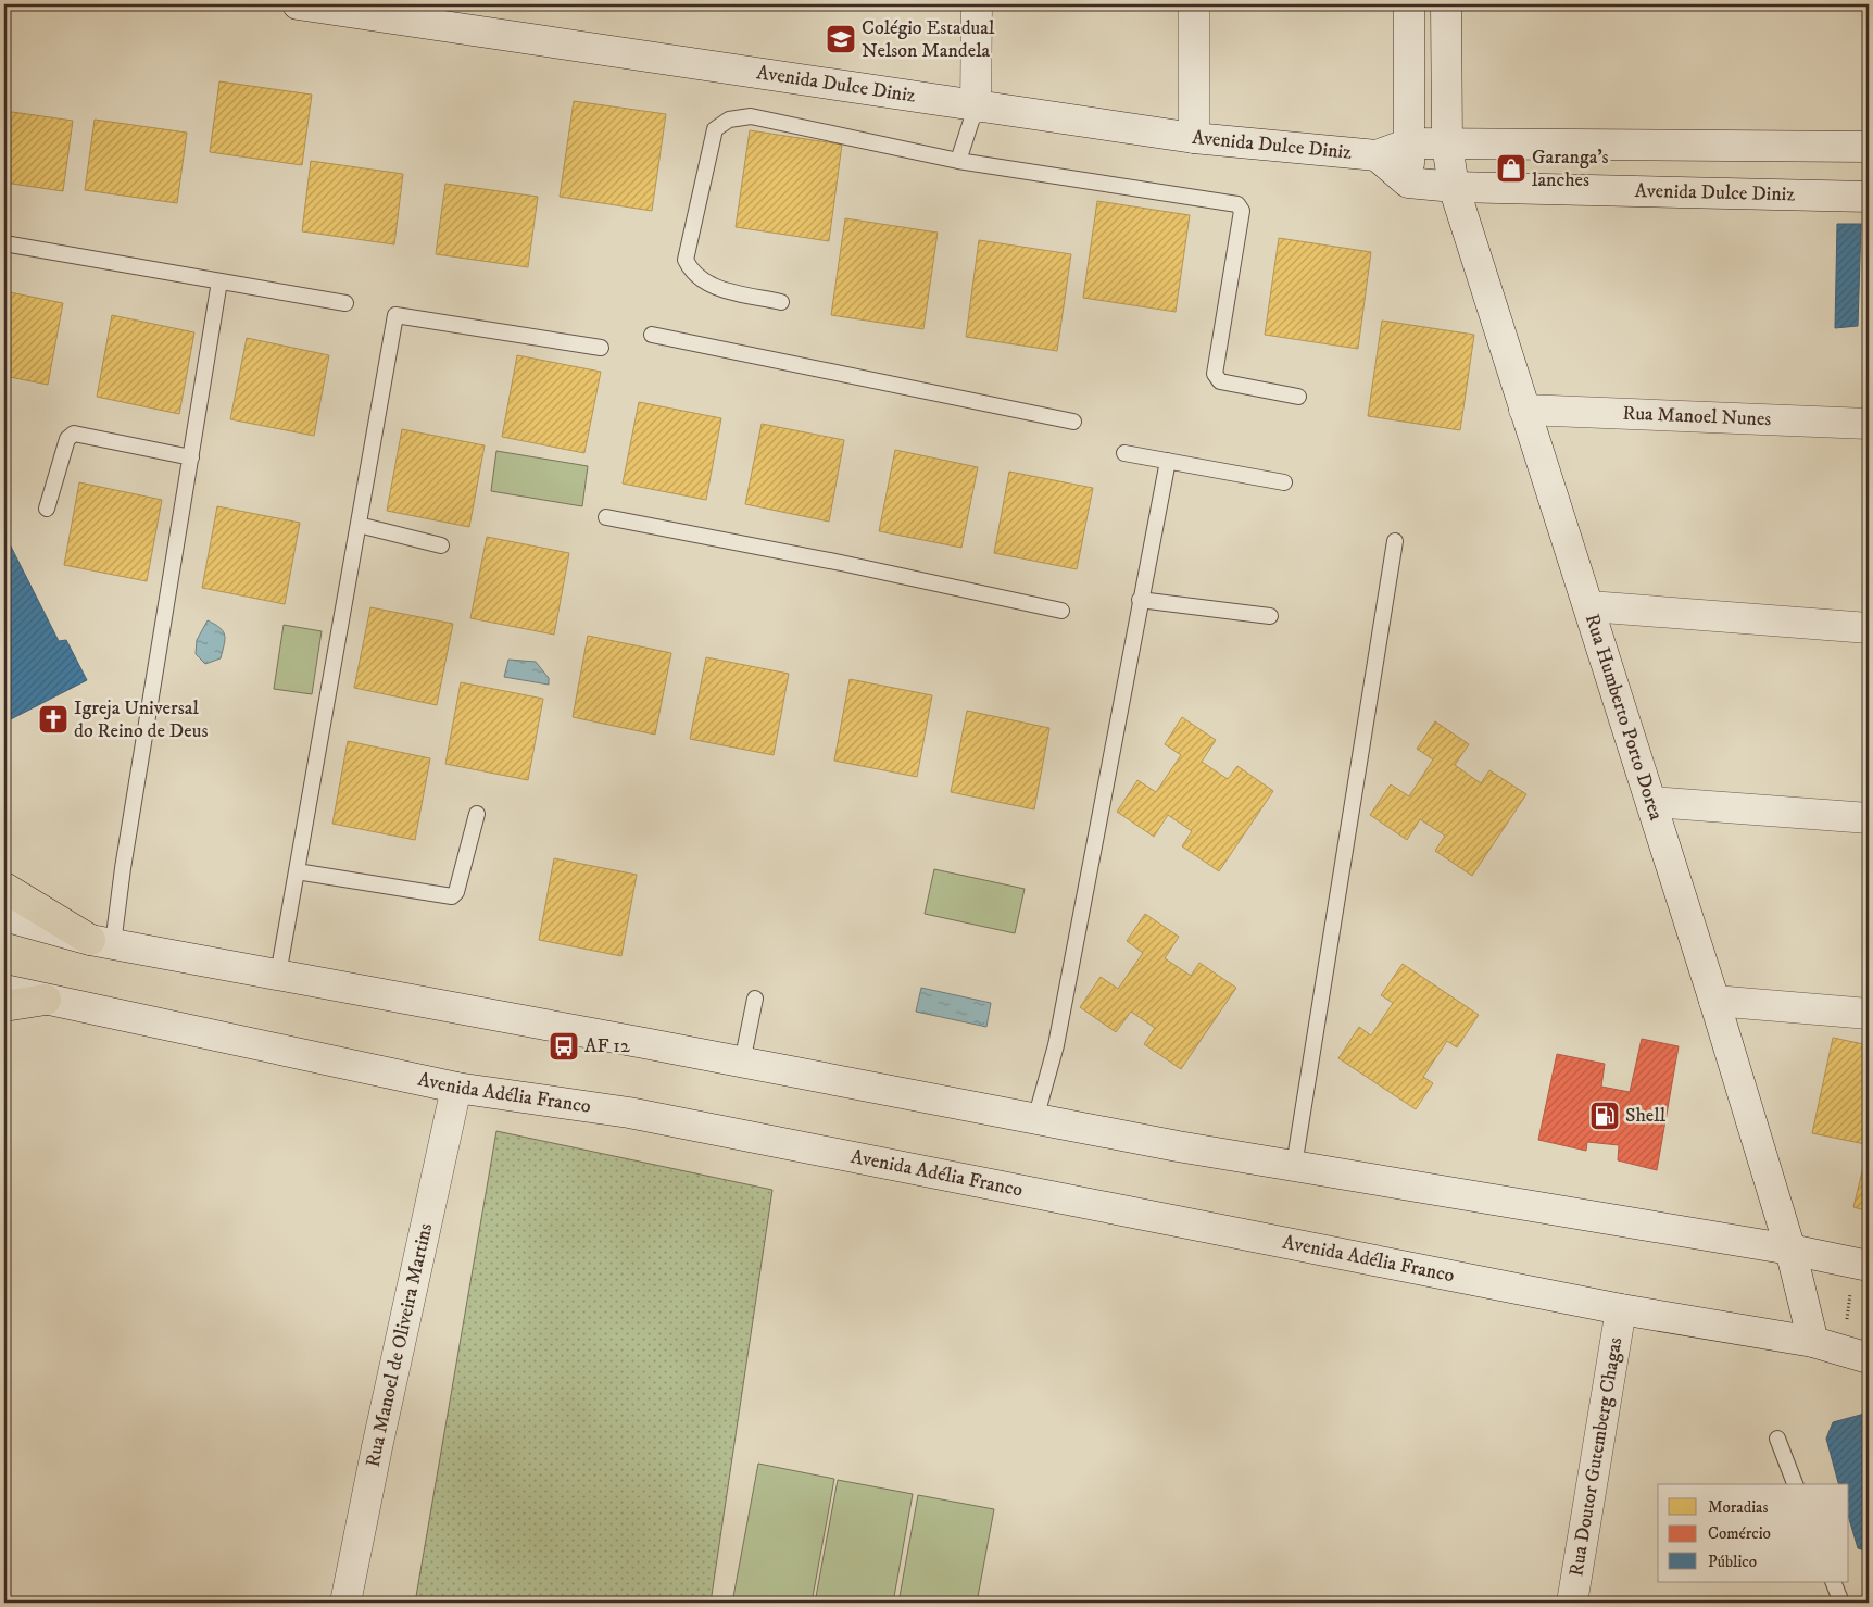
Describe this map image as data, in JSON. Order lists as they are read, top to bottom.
{
  "streets": {
    "street": [
      "Avenida Dulce Diniz",
      "Rua Manoel Nunes",
      "Rua Humberto Porto Dorea",
      "Avenida Adélia Franco",
      "Rua Manoel de Oliveira Martins",
      "Rua Doutor Gutemberg Chagas"
    ]
  },
  "crossings": [
    ["Avenida Dulce Diniz", "Rua Humberto Porto Dorea"],
    ["Rua Manoel Nunes", "Rua Humberto Porto Dorea"],
    ["Rua Humberto Porto Dorea", "Avenida Adélia Franco"],
    ["Avenida Adélia Franco", "Rua Manoel de Oliveira Martins"],
    ["Avenida Adélia Franco", "Rua Doutor Gutemberg Chagas"]
  ],
  "places": {
    "school or university": ["Colégio Estadual Nelson Mandela"],
    "shop": ["Garanga's lanches"],
    "church": ["Igreja Universal do Reino de Deus"],
    "bus stop": ["AF 12"],
    "fuel station": ["Shell"]
  },
  "legend": ["Moradias", "Comércio", "Público"]
}
